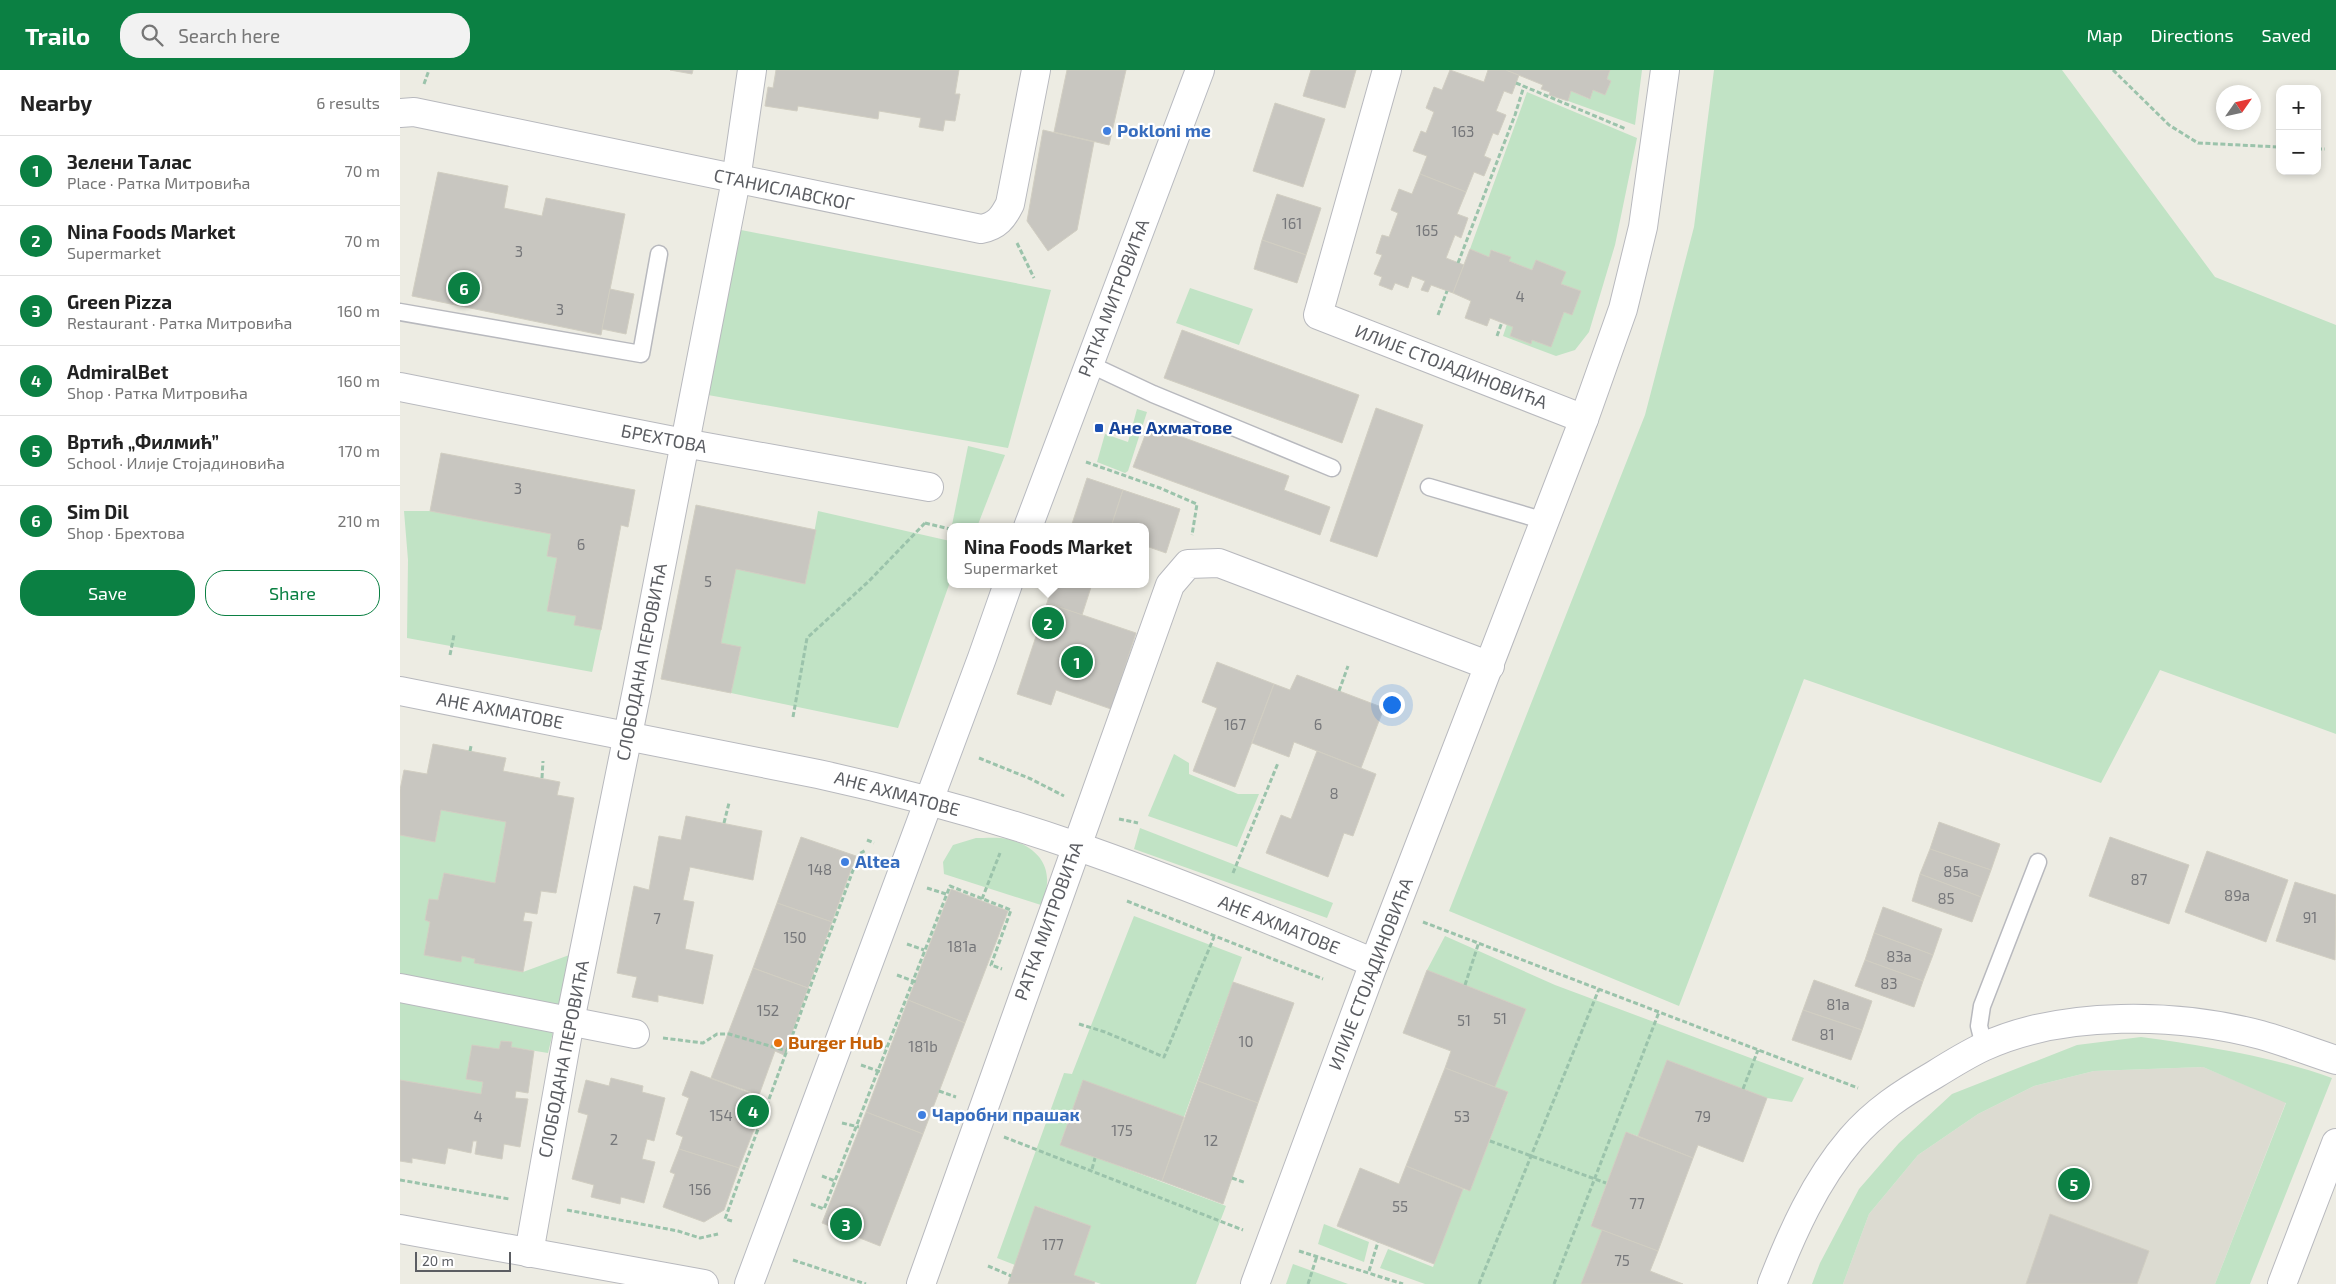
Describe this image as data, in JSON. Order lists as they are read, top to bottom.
{
  "streets": {
    "street": [
      "СТАНИСЛАВСКОГ",
      "РАТКА МИТРОВИЋА",
      "ИЛИЈЕ СТОЈАДИНОВИЋА",
      "БРЕХТОВА",
      "СЛОБОДАНА ПЕРОВИЋА",
      "АНЕ АХМАТОВЕ"
    ]
  },
  "crossings": [
    ["СТАНИСЛАВСКОГ", "СЛОБОДАНА ПЕРОВИЋА"],
    ["РАТКА МИТРОВИЋА", "ИЛИЈЕ СТОЈАДИНОВИЋА"],
    ["РАТКА МИТРОВИЋА", "АНЕ АХМАТОВЕ"],
    ["ИЛИЈЕ СТОЈАДИНОВИЋА", "АНЕ АХМАТОВЕ"],
    ["БРЕХТОВА", "СЛОБОДАНА ПЕРОВИЋА"],
    ["СЛОБОДАНА ПЕРОВИЋА", "АНЕ АХМАТОВЕ"]
  ],
  "places": {
    "other": [
      "Pokloni me",
      "Altea",
      "Burger Hub",
      "Чаробни прашак"
    ],
    "transit": ["Ане Ахматове"]
  },
  "house_numbers": [
    "163",
    "161",
    "165",
    "3",
    "4",
    "3",
    "3",
    "6",
    "5",
    "167",
    "6",
    "8",
    "148",
    "85a",
    "87",
    "89a",
    "85",
    "91",
    "7",
    "150",
    "181a",
    "83a",
    "83",
    "81a",
    "152",
    "51",
    "51",
    "81",
    "10",
    "181b",
    "154",
    "4",
    "53",
    "79",
    "175",
    "2",
    "12",
    "156",
    "77",
    "55",
    "177",
    "75"
  ],
  "scale_bar": "20 m",
  "north": "top right",
  "page": {
    "header": "Trailo",
    "search": "Search here",
    "nav": ["Map", "Directions", "Saved"],
    "heading": ["Nearby", "6 results"],
    "map_buttons": ["+", "−"],
    "list": [
      {
        "mark": "1",
        "name": "Зелени Талас",
        "note": "Place · Ратка Митровића",
        "value": "70 m"
      },
      {
        "mark": "2",
        "name": "Nina Foods Market",
        "note": "Supermarket",
        "value": "70 m"
      },
      {
        "mark": "3",
        "name": "Green Pizza",
        "note": "Restaurant · Ратка Митровића",
        "value": "160 m"
      },
      {
        "mark": "4",
        "name": "AdmiralBet",
        "note": "Shop · Ратка Митровића",
        "value": "160 m"
      },
      {
        "mark": "5",
        "name": "Вртић „Филмић”",
        "note": "School · Илије Стојадиновића",
        "value": "170 m"
      },
      {
        "mark": "6",
        "name": "Sim Dil",
        "note": "Shop · Брехтова",
        "value": "210 m"
      }
    ],
    "pins": [
      "6",
      "2",
      "1",
      "4",
      "5",
      "3"
    ],
    "popup": ["Nina Foods Market", "Supermarket"],
    "buttons": ["Save", "Share"],
    "scale": "20 m"
  }
}
